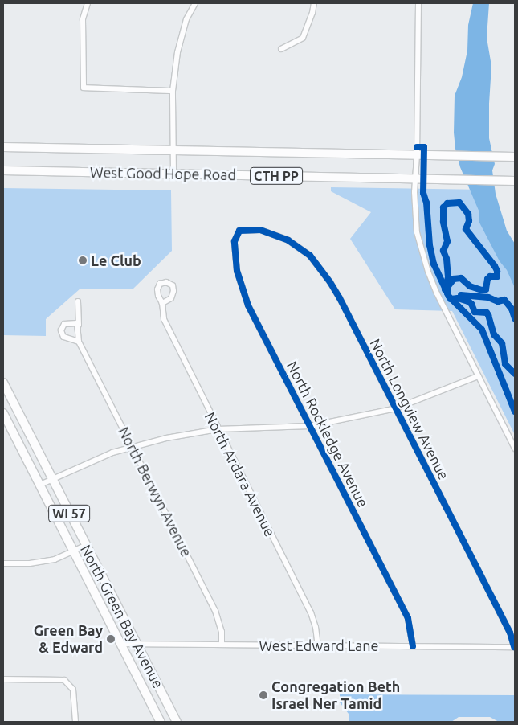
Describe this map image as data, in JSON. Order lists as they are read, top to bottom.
{
  "streets": {
    "main road": [
      "West Good Hope Road",
      "CTH PP",
      "WI 57",
      "North Green Bay Avenue"
    ],
    "street": [
      "North Longview Avenue",
      "North Rockledge Avenue",
      "North Ardara Avenue",
      "North Berwyn Avenue",
      "West Edward Lane"
    ]
  },
  "crossings": [
    ["North Longview Avenue", "North Rockledge Avenue"],
    ["North Longview Avenue", "West Edward Lane"],
    ["North Rockledge Avenue", "West Edward Lane"],
    ["North Ardara Avenue", "West Edward Lane"],
    ["North Berwyn Avenue", "West Edward Lane"],
    ["North Green Bay Avenue", "West Edward Lane"]
  ],
  "places": ["Le Club", "Green Bay & Edward", "Congregation Beth Israel Ner Tamid"]
}
